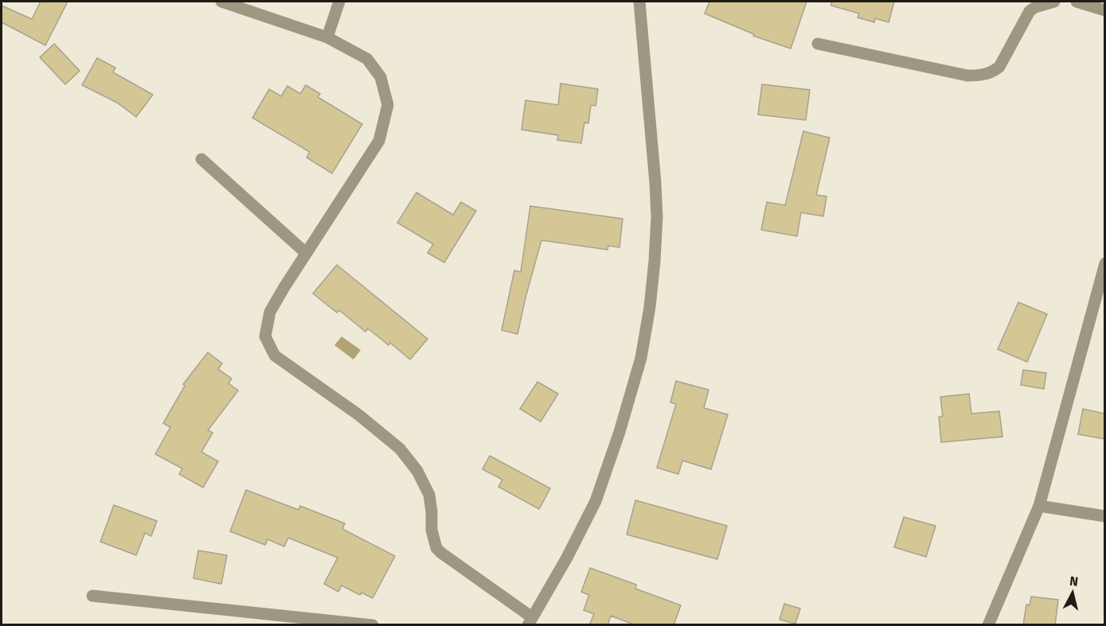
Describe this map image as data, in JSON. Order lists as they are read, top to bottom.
{
  "north": "top"
}
